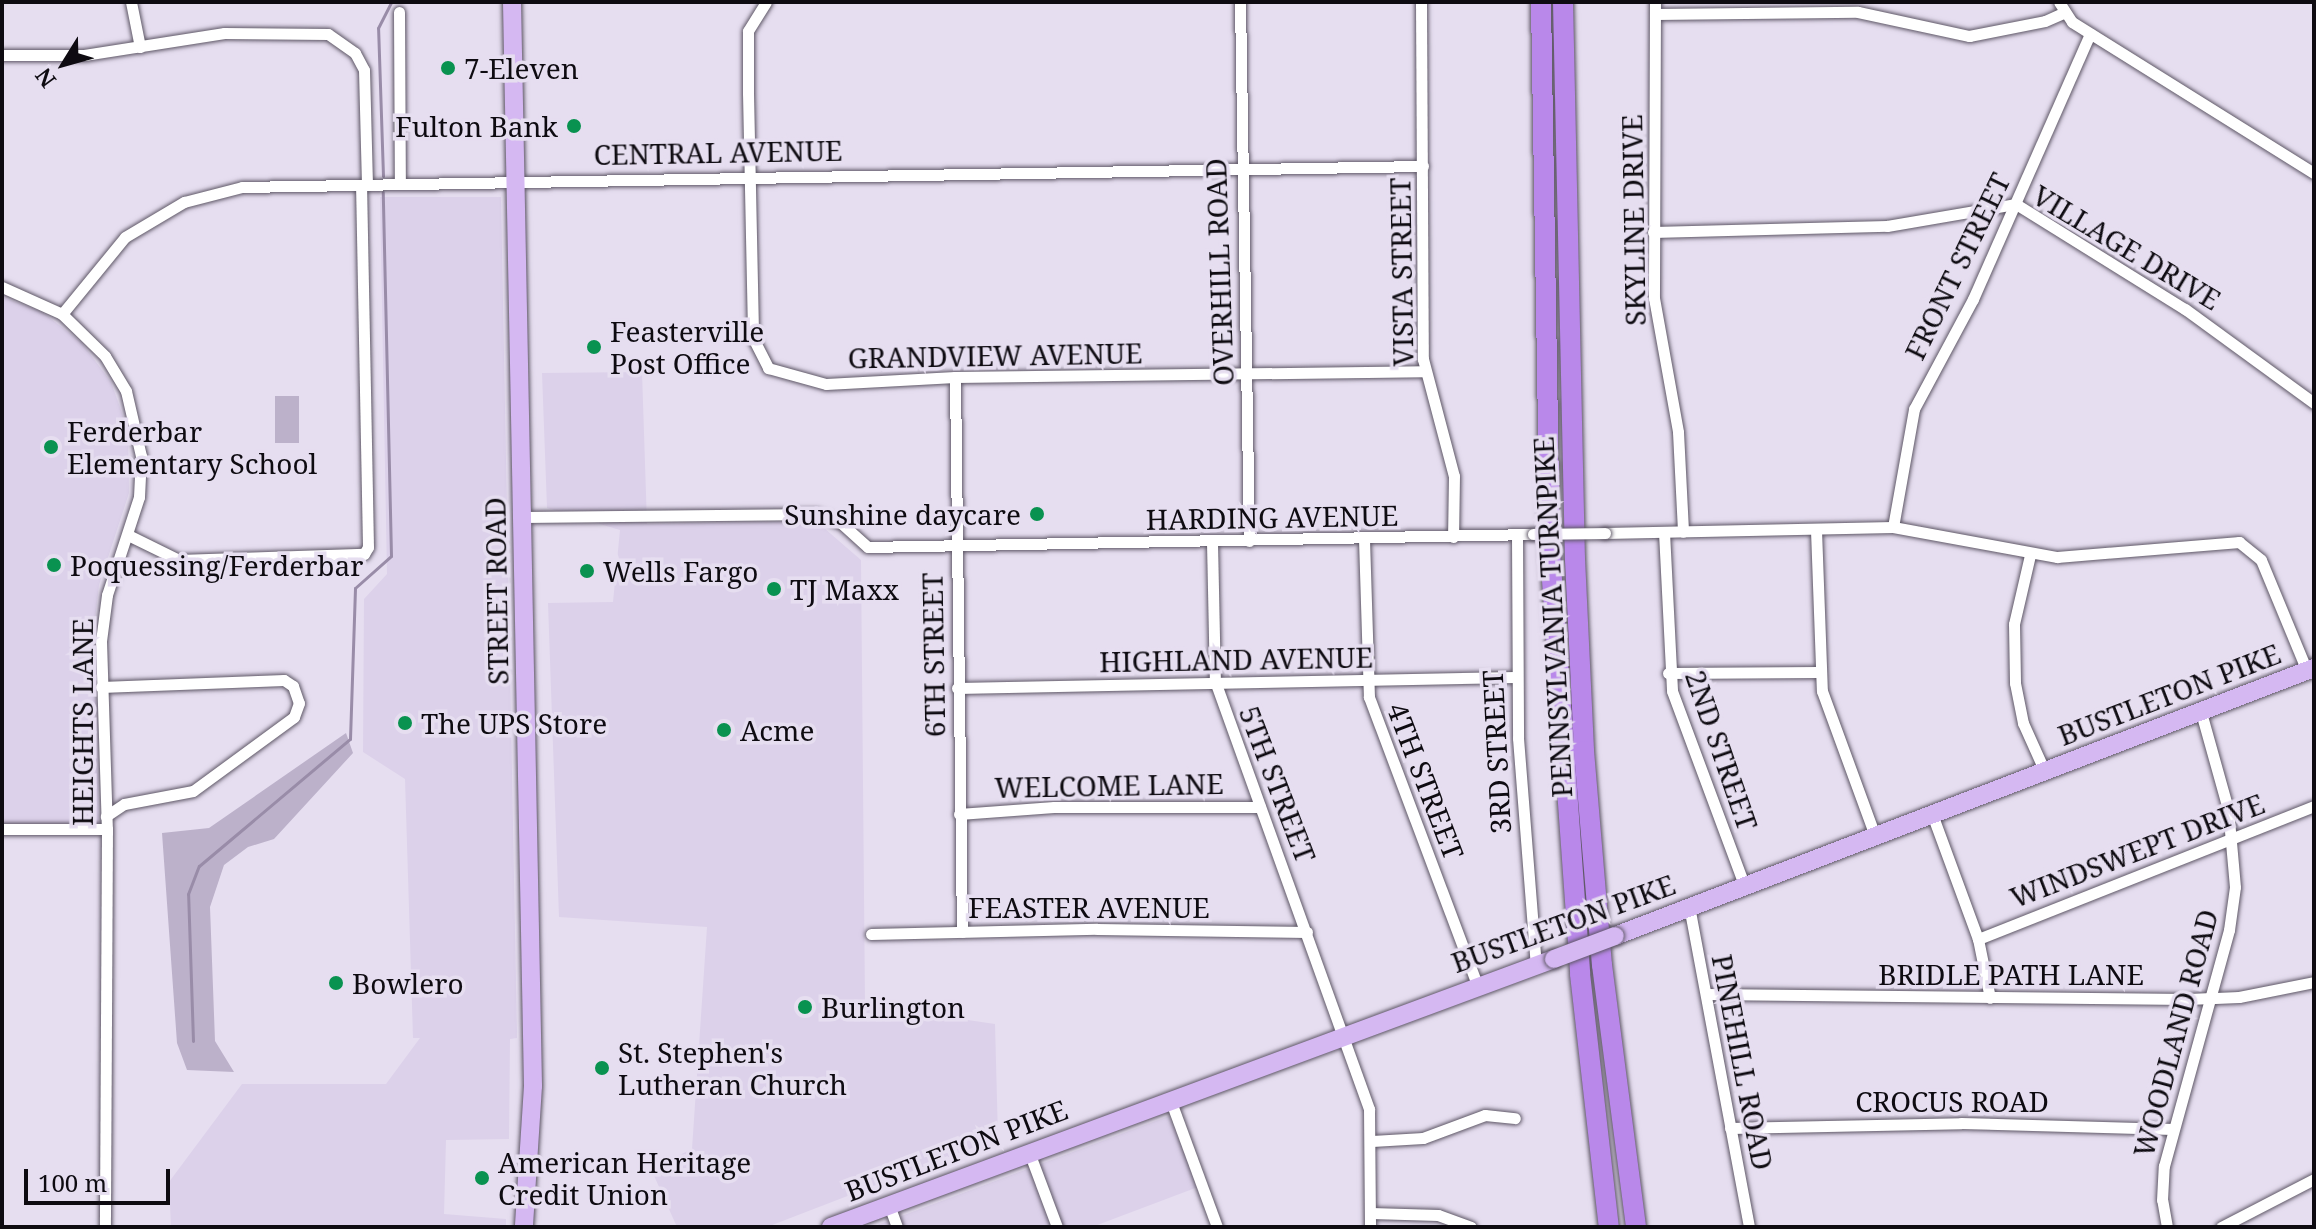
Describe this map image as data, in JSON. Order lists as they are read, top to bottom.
{
  "streets": {
    "highway": ["PENNSYLVANIA TURNPIKE"],
    "main road": ["STREET ROAD", "BUSTLETON PIKE"],
    "street": [
      "CENTRAL AVENUE",
      "SKYLINE DRIVE",
      "VILLAGE DRIVE",
      "FRONT STREET",
      "OVERHILL ROAD",
      "VISTA STREET",
      "GRANDVIEW AVENUE",
      "HARDING AVENUE",
      "6TH STREET",
      "HIGHLAND AVENUE",
      "HEIGHTS LANE",
      "2ND STREET",
      "3RD STREET",
      "4TH STREET",
      "5TH STREET",
      "WELCOME LANE",
      "WINDSWEPT DRIVE",
      "FEASTER AVENUE",
      "BRIDLE PATH LANE",
      "WOODLAND ROAD",
      "PINEHILL ROAD",
      "CROCUS ROAD"
    ]
  },
  "crossings": [
    ["CENTRAL AVENUE", "OVERHILL ROAD"],
    ["CENTRAL AVENUE", "VISTA STREET"],
    ["CENTRAL AVENUE", "GRANDVIEW AVENUE"],
    ["CENTRAL AVENUE", "STREET ROAD"],
    ["CENTRAL AVENUE", "HEIGHTS LANE"],
    ["SKYLINE DRIVE", "VILLAGE DRIVE"],
    ["SKYLINE DRIVE", "HARDING AVENUE"],
    ["VILLAGE DRIVE", "FRONT STREET"],
    ["FRONT STREET", "HARDING AVENUE"],
    ["OVERHILL ROAD", "GRANDVIEW AVENUE"],
    ["OVERHILL ROAD", "HARDING AVENUE"],
    ["VISTA STREET", "GRANDVIEW AVENUE"],
    ["VISTA STREET", "HARDING AVENUE"],
    ["GRANDVIEW AVENUE", "6TH STREET"],
    ["HARDING AVENUE", "STREET ROAD"],
    ["HARDING AVENUE", "6TH STREET"],
    ["HARDING AVENUE", "BUSTLETON PIKE"],
    ["HARDING AVENUE", "2ND STREET"],
    ["HARDING AVENUE", "3RD STREET"],
    ["HARDING AVENUE", "4TH STREET"],
    ["HARDING AVENUE", "5TH STREET"],
    ["6TH STREET", "HIGHLAND AVENUE"],
    ["6TH STREET", "WELCOME LANE"],
    ["6TH STREET", "FEASTER AVENUE"],
    ["HIGHLAND AVENUE", "3RD STREET"],
    ["HIGHLAND AVENUE", "4TH STREET"],
    ["HIGHLAND AVENUE", "5TH STREET"],
    ["BUSTLETON PIKE", "2ND STREET"],
    ["BUSTLETON PIKE", "3RD STREET"],
    ["BUSTLETON PIKE", "4TH STREET"],
    ["BUSTLETON PIKE", "5TH STREET"],
    ["BUSTLETON PIKE", "WOODLAND ROAD"],
    ["BUSTLETON PIKE", "PINEHILL ROAD"],
    ["5TH STREET", "WELCOME LANE"],
    ["5TH STREET", "FEASTER AVENUE"],
    ["WINDSWEPT DRIVE", "WOODLAND ROAD"],
    ["BRIDLE PATH LANE", "WOODLAND ROAD"],
    ["BRIDLE PATH LANE", "PINEHILL ROAD"],
    ["WOODLAND ROAD", "CROCUS ROAD"],
    ["PINEHILL ROAD", "CROCUS ROAD"]
  ],
  "places": [
    "7-Eleven",
    "Fulton Bank",
    "Feasterville Post Office",
    "Ferderbar Elementary School",
    "Sunshine daycare",
    "Poquessing/Ferderbar",
    "Wells Fargo",
    "TJ Maxx",
    "The UPS Store",
    "Acme",
    "Bowlero",
    "Burlington",
    "St. Stephen's Lutheran Church",
    "American Heritage Credit Union"
  ],
  "scale_bar": "100 m",
  "north": "bottom left"
}
